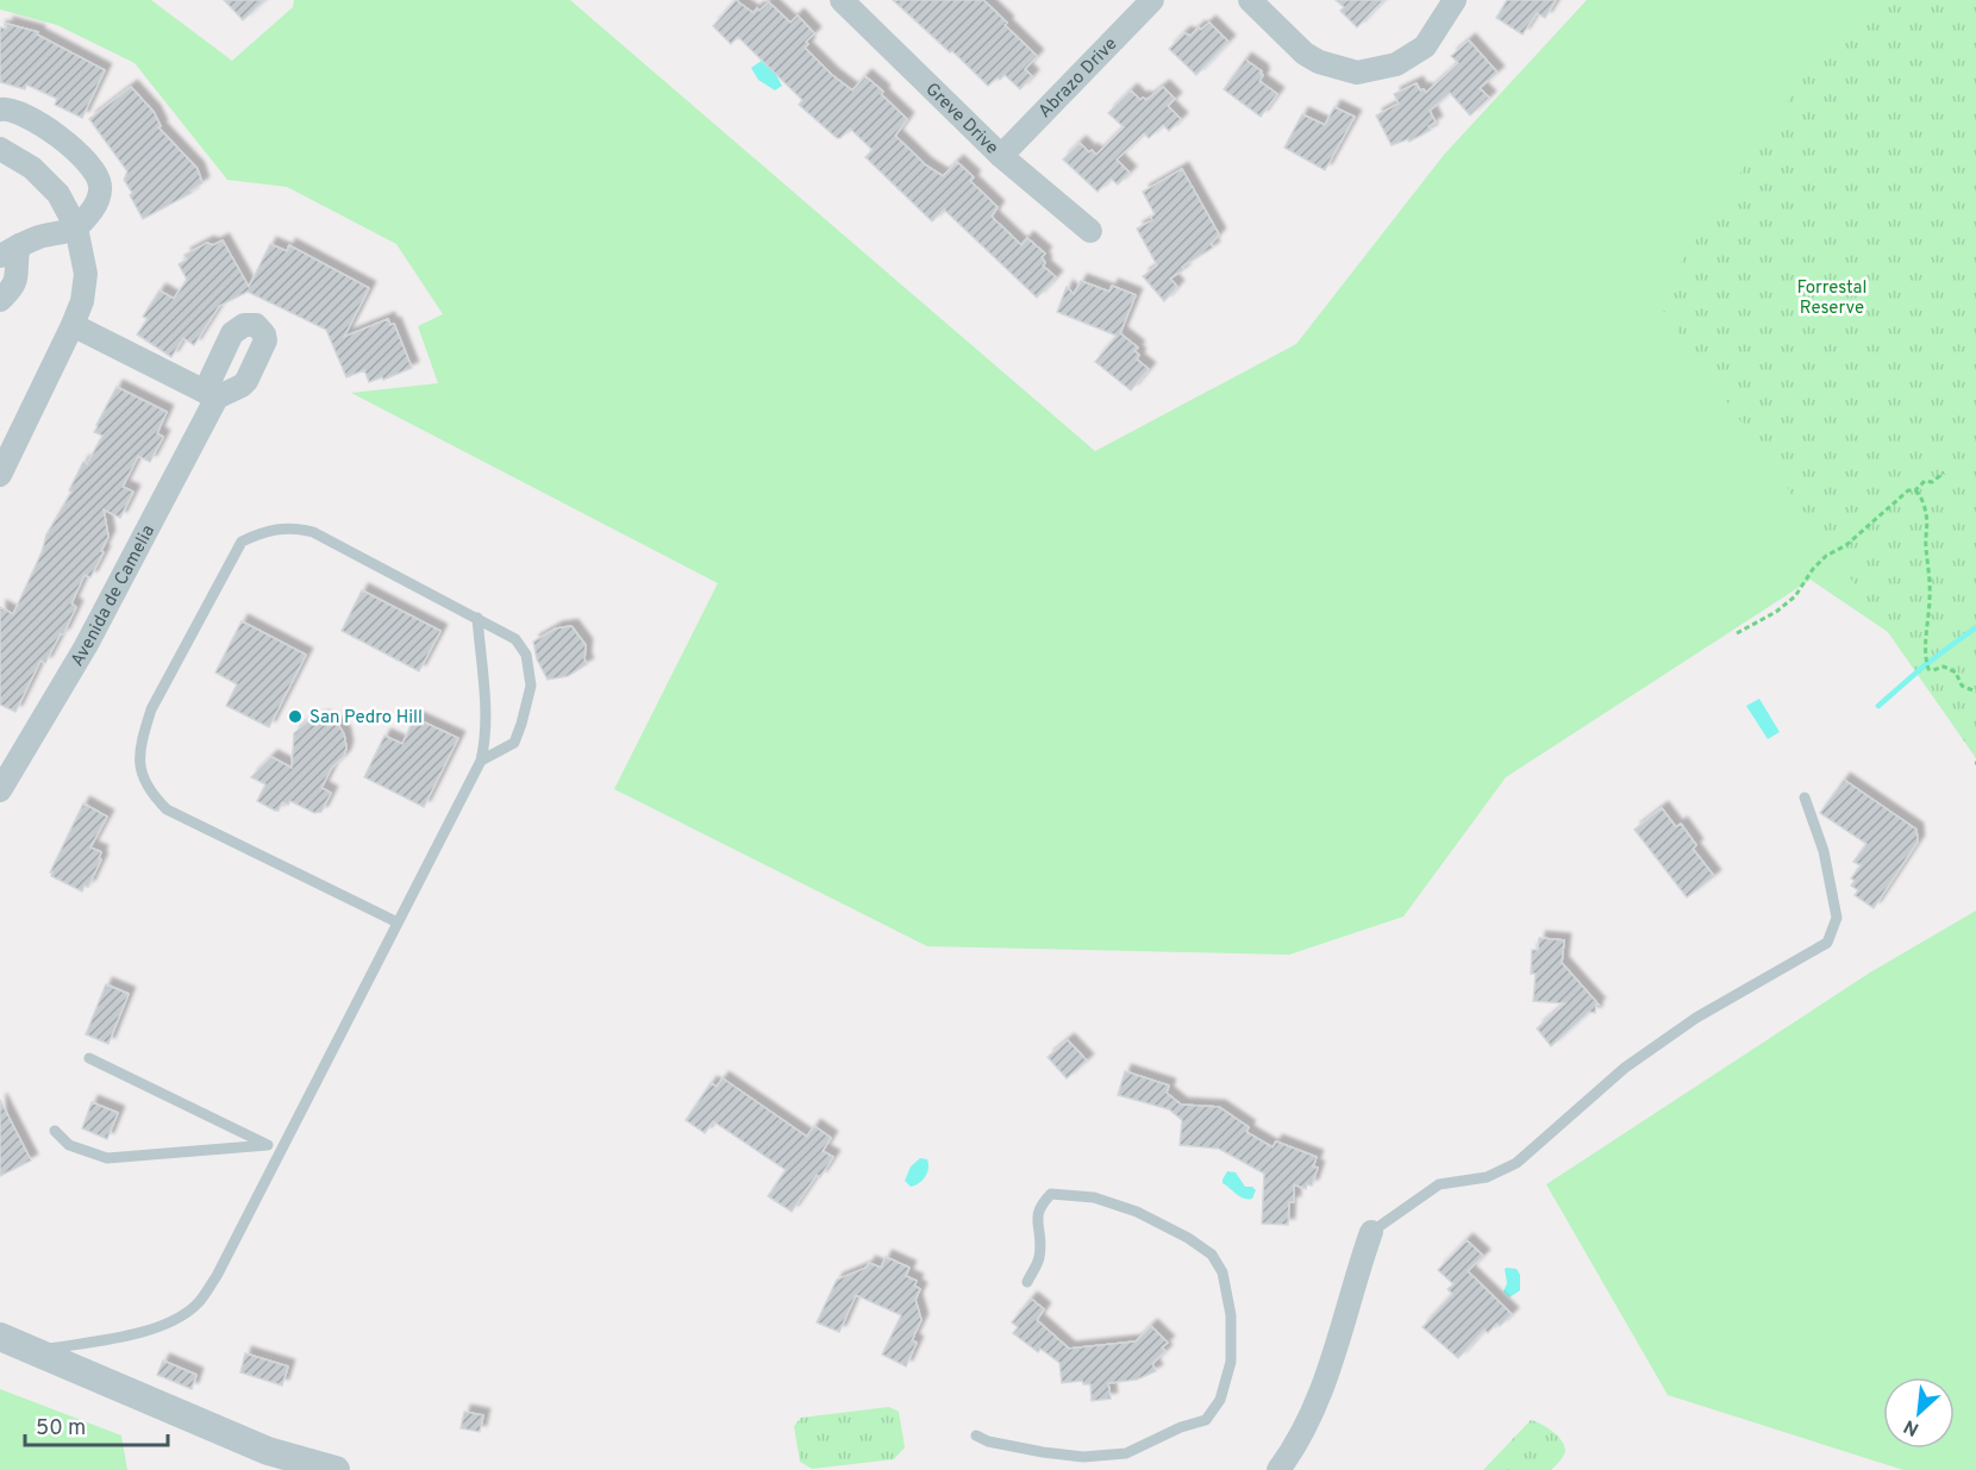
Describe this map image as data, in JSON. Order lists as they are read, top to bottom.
{
  "streets": {
    "street": ["Abrazo Drive", "Greve Drive", "Avenida de Camelia"]
  },
  "crossings": [
    ["Abrazo Drive", "Greve Drive"]
  ],
  "parks": ["Forrestal Reserve"],
  "places": ["San Pedro Hill"],
  "scale_bar": "50 m",
  "north": "bottom left"
}
